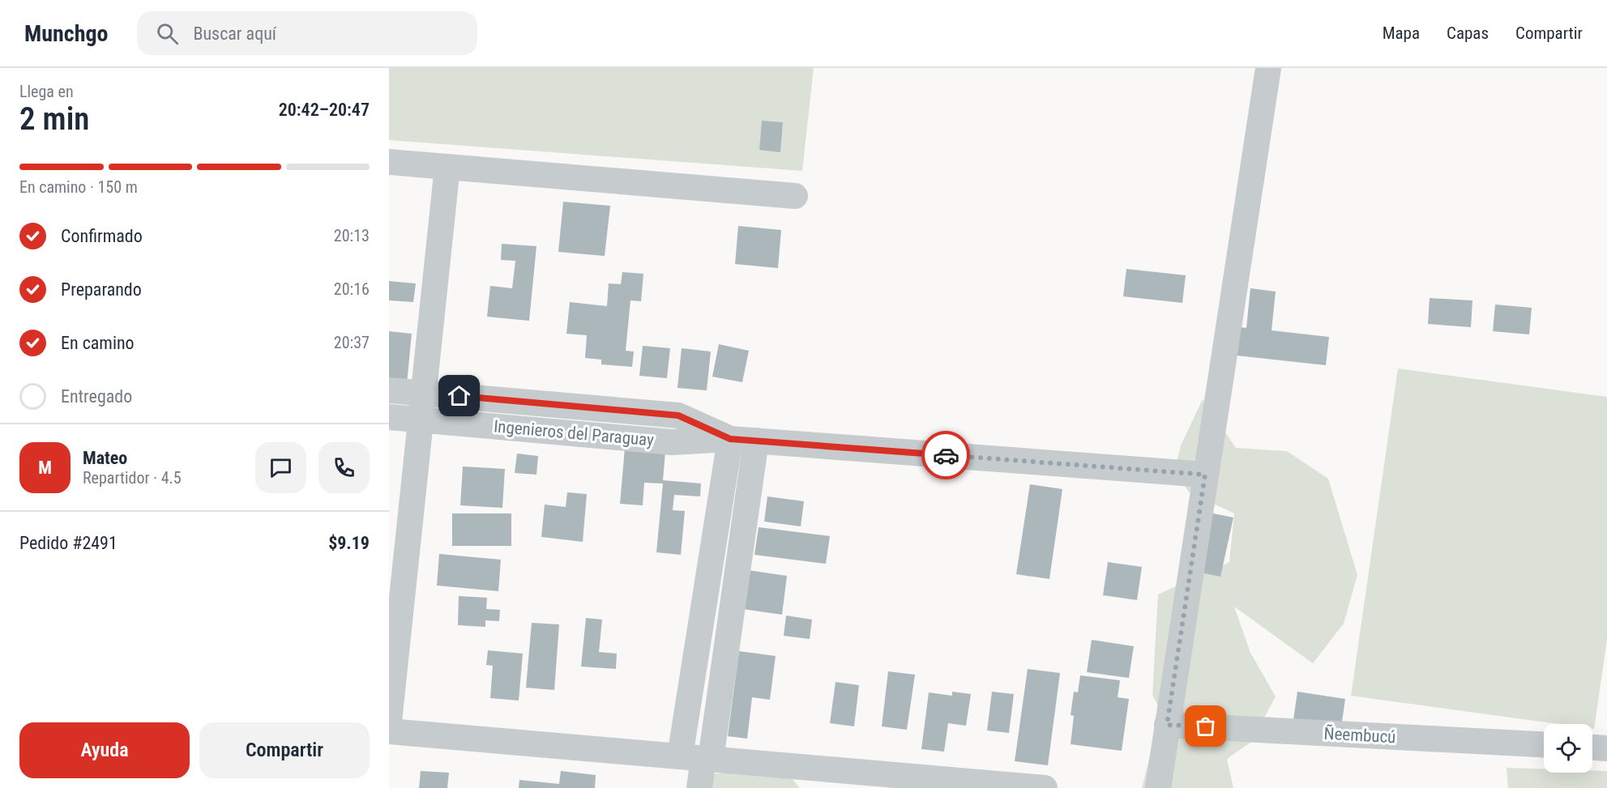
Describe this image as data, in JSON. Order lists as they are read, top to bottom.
{
  "streets": {
    "street": ["Ingenieros del Paraguay", "Ñeembucú"]
  },
  "page": {
    "header": "Munchgo",
    "search": "Buscar aquí",
    "nav": ["Mapa", "Capas", "Compartir"],
    "heading": ["2 min", "Llega en", "20:42–20:47"],
    "panel": [
      "Mateo",
      "Repartidor · 4.5",
      "Pedido #2491",
      "$9.19"
    ],
    "bar": "En camino · 150 m",
    "list": [
      ["Confirmado", "20:13"],
      ["Preparando", "20:16"],
      ["En camino", "20:37"],
      "Entregado"
    ],
    "round": "M",
    "buttons": ["Ayuda", "Compartir"]
  }
}
